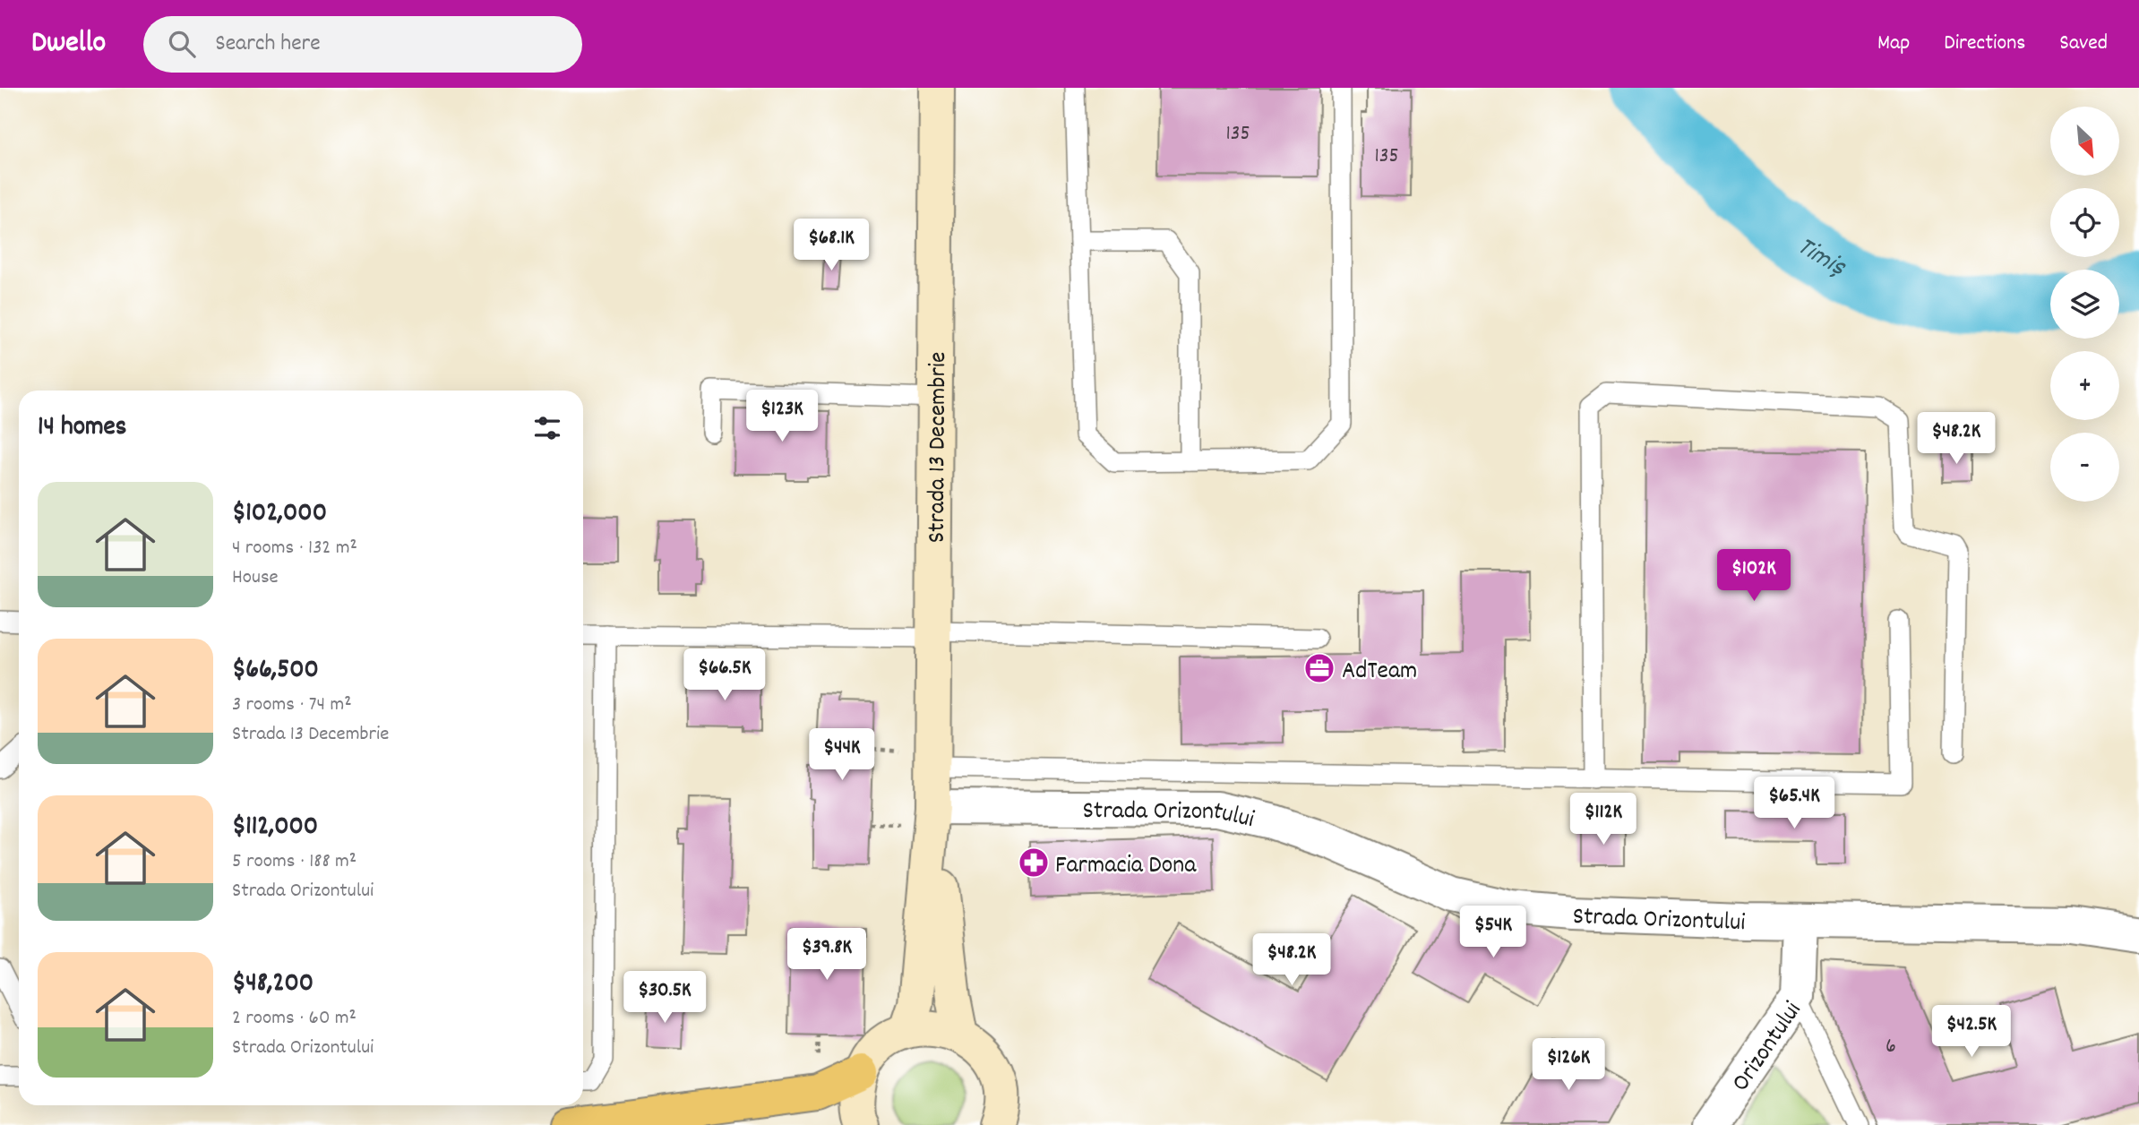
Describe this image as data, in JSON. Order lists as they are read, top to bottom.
{
  "streets": {
    "main road": ["Strada 13 Decembrie"],
    "street": ["Strada Orizontului", "Orizontului"]
  },
  "crossings": [
    ["Strada 13 Decembrie", "Strada Orizontului"],
    ["Strada Orizontului", "Orizontului"]
  ],
  "water": ["Timiș"],
  "places": {
    "office": ["AdTeam"],
    "pharmacy": ["Farmacia Dona"]
  },
  "house_numbers": ["135", "135", "6"],
  "north": "bottom right",
  "page": {
    "header": "Dwello",
    "search": "Search here",
    "nav": ["Map", "Directions", "Saved"],
    "map_buttons": ["+", "−"],
    "price": [
      "$68.1K",
      "$123K",
      "$48.2K",
      "$102K",
      "$66.5K",
      "$44K",
      "$65.4K",
      "$112K",
      "$54K",
      "$39.8K",
      "$48.2K",
      "$30.5K",
      "$42.5K",
      "$126K"
    ],
    "heading": "14 homes",
    "list": [
      {
        "name": "$102,000",
        "note": "4 rooms · 132 m² · House"
      },
      {
        "name": "$66,500",
        "note": "3 rooms · 74 m² · Strada 13 Decembrie"
      },
      {
        "name": "$112,000",
        "note": "5 rooms · 188 m² · Strada Orizontului"
      },
      {
        "name": "$48,200",
        "note": "2 rooms · 60 m² · Strada Orizontului"
      }
    ]
  }
}
